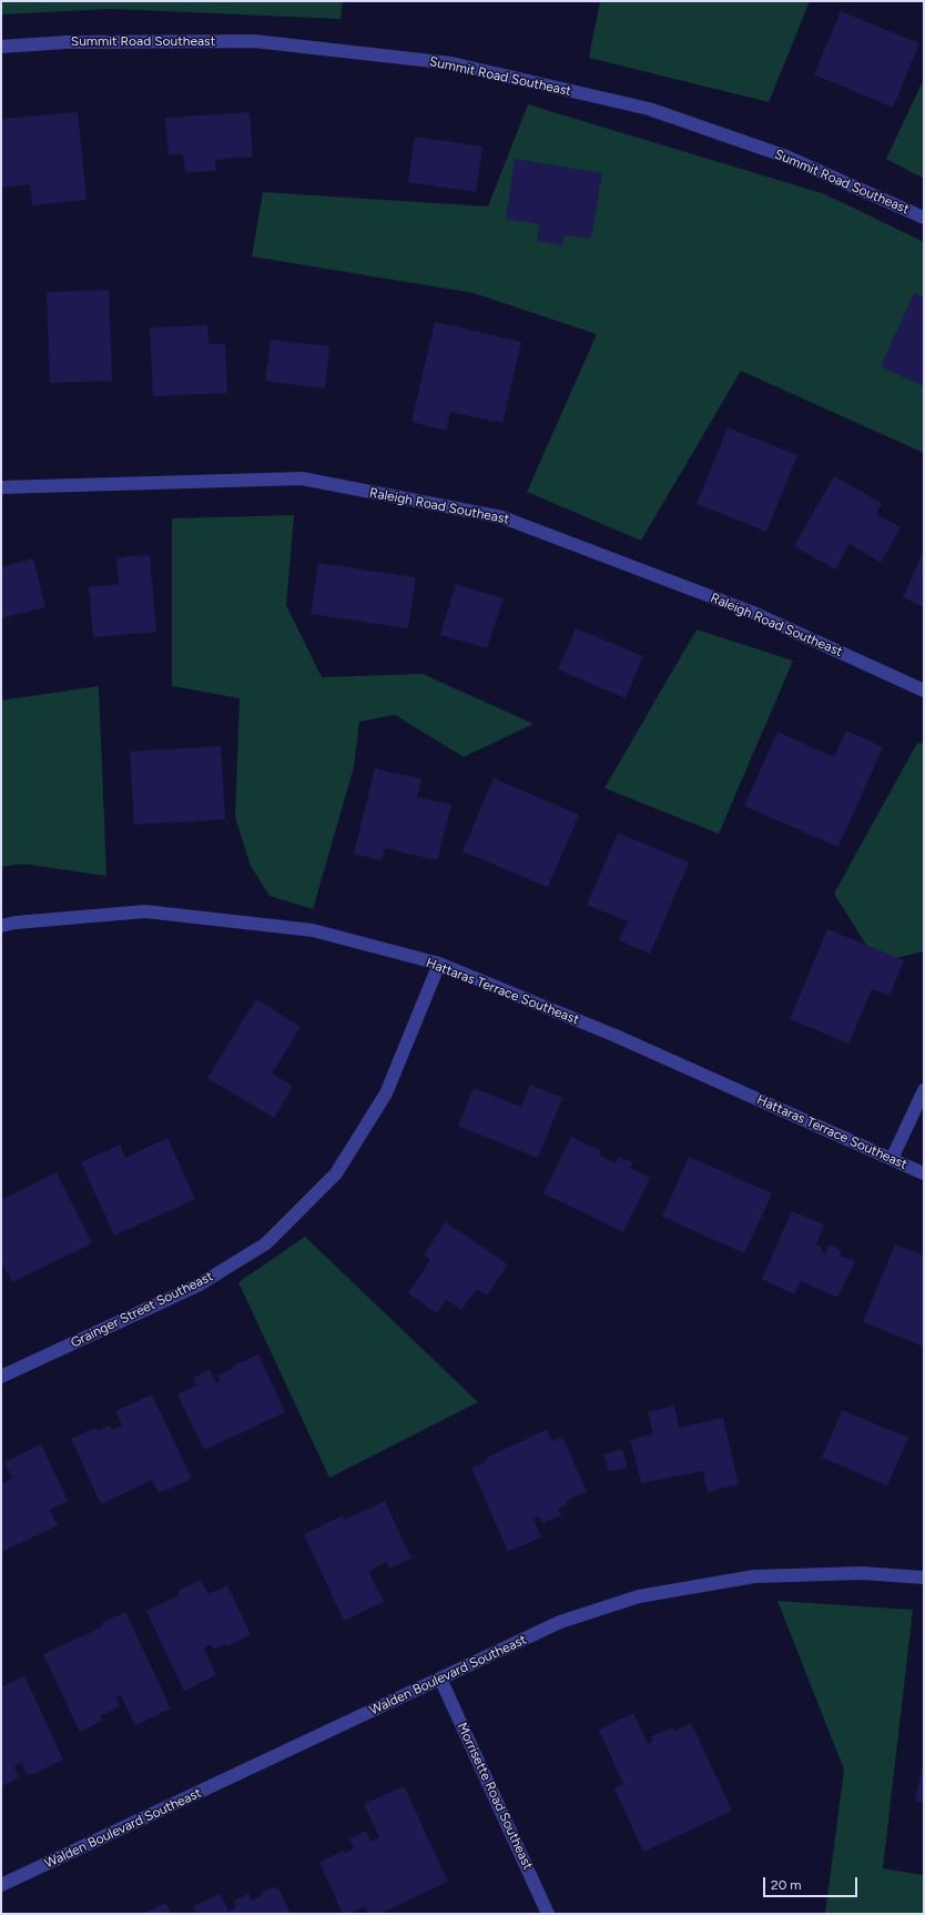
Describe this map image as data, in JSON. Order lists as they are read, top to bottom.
{
  "streets": {
    "street": [
      "Summit Road Southeast",
      "Raleigh Road Southeast",
      "Hattaras Terrace Southeast",
      "Grainger Street Southeast",
      "Walden Boulevard Southeast",
      "Morrisette Road Southeast"
    ]
  },
  "crossings": [
    ["Hattaras Terrace Southeast", "Grainger Street Southeast"],
    ["Walden Boulevard Southeast", "Morrisette Road Southeast"]
  ],
  "scale_bar": "20 m"
}
